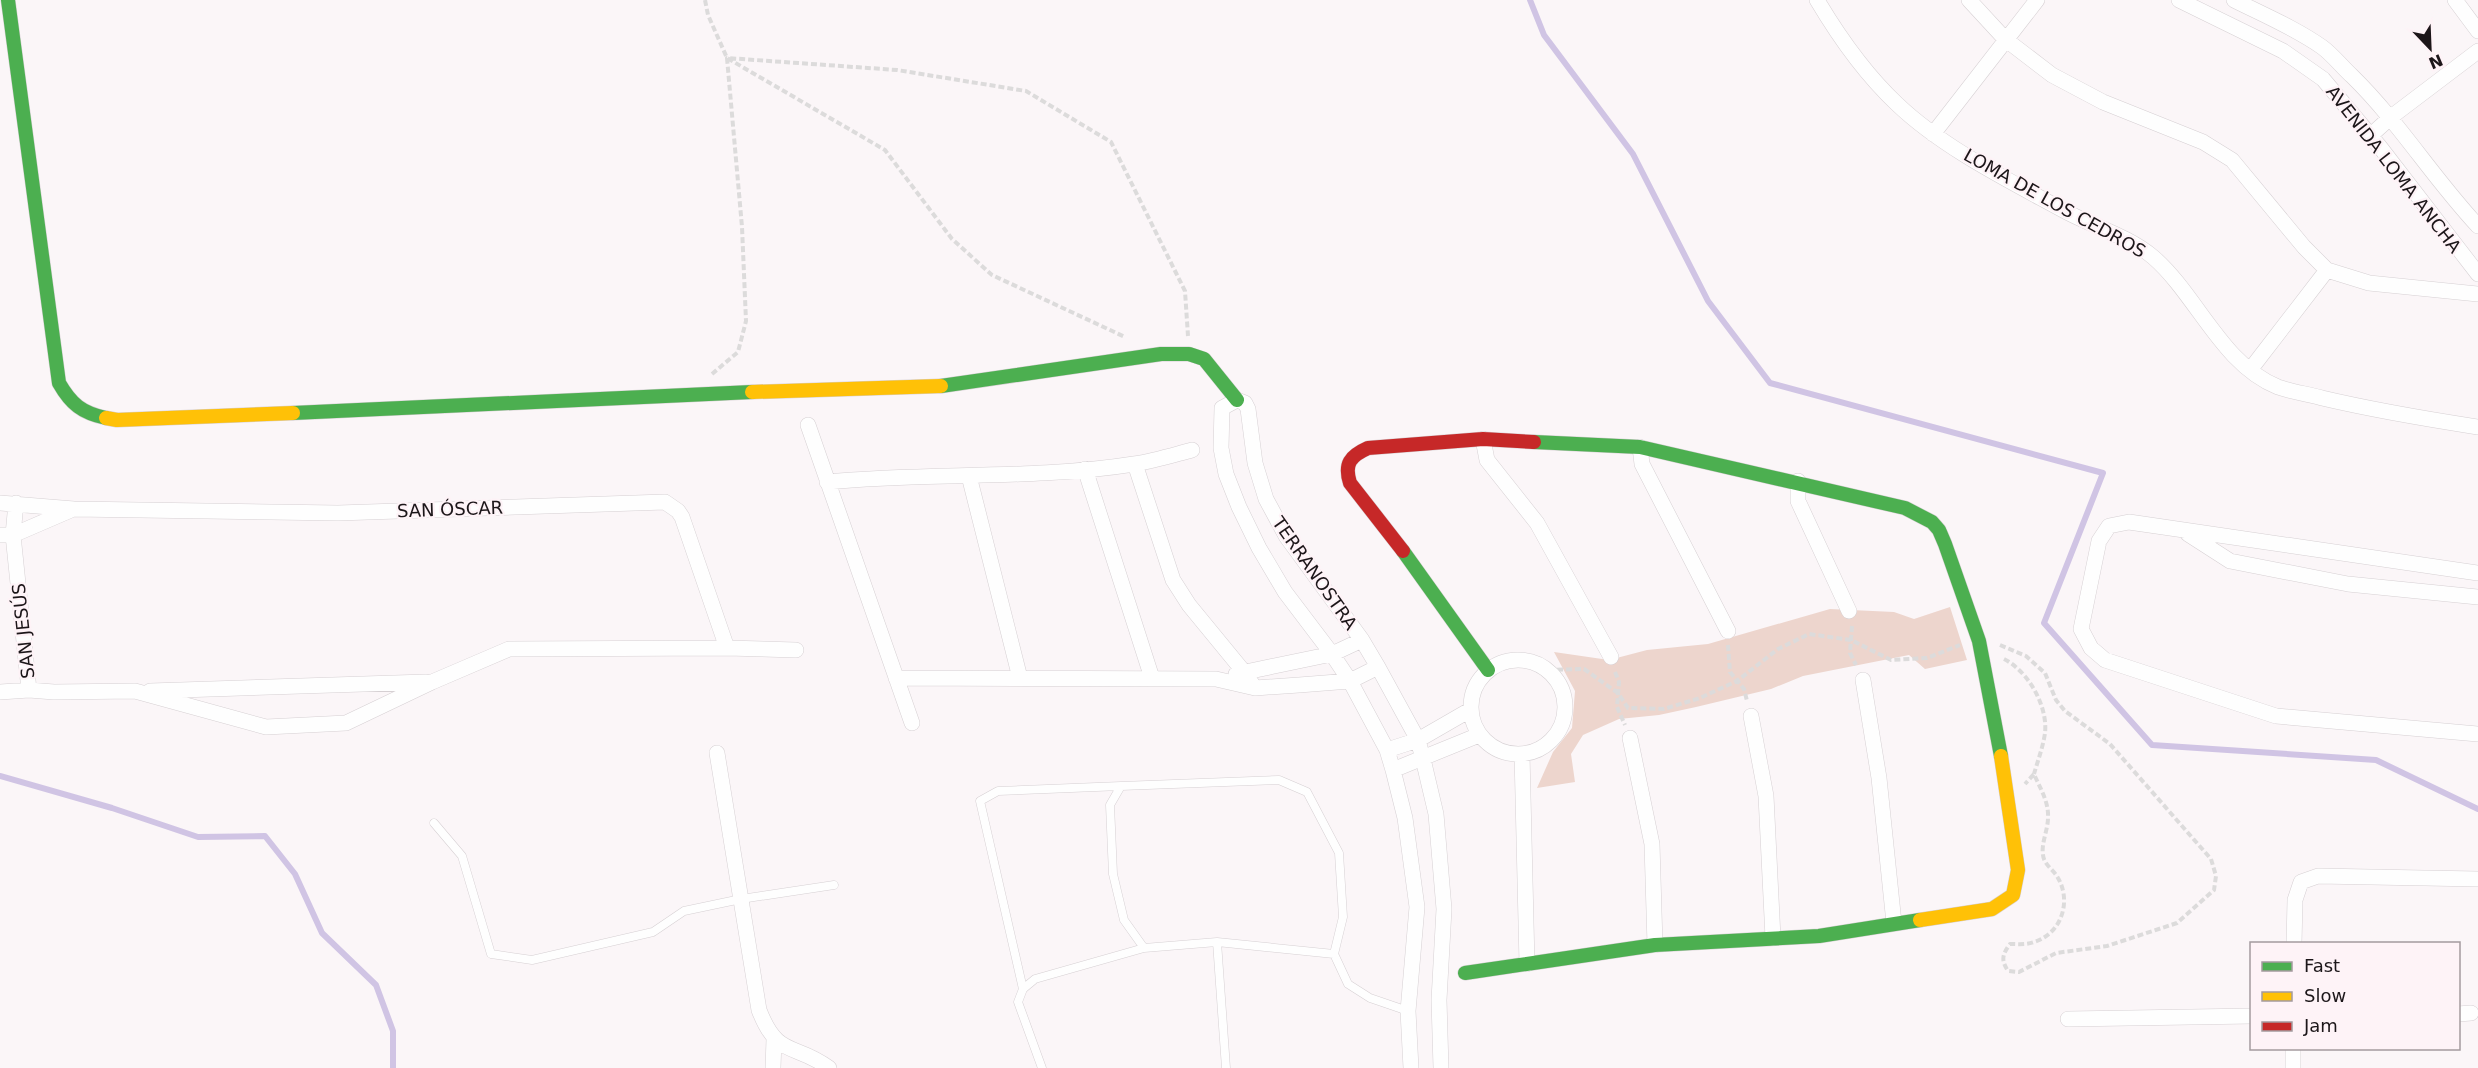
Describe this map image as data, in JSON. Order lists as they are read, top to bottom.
{
  "streets": {
    "street": [
      "AVENIDA LOMA ANCHA",
      "LOMA DE LOS CEDROS",
      "SAN ÓSCAR",
      "TERRANOSTRA",
      "SAN JESÚS"
    ]
  },
  "crossings": [
    ["SAN ÓSCAR", "SAN JESÚS"]
  ],
  "legend": ["Fast", "Slow", "Jam"],
  "north": "bottom right"
}
